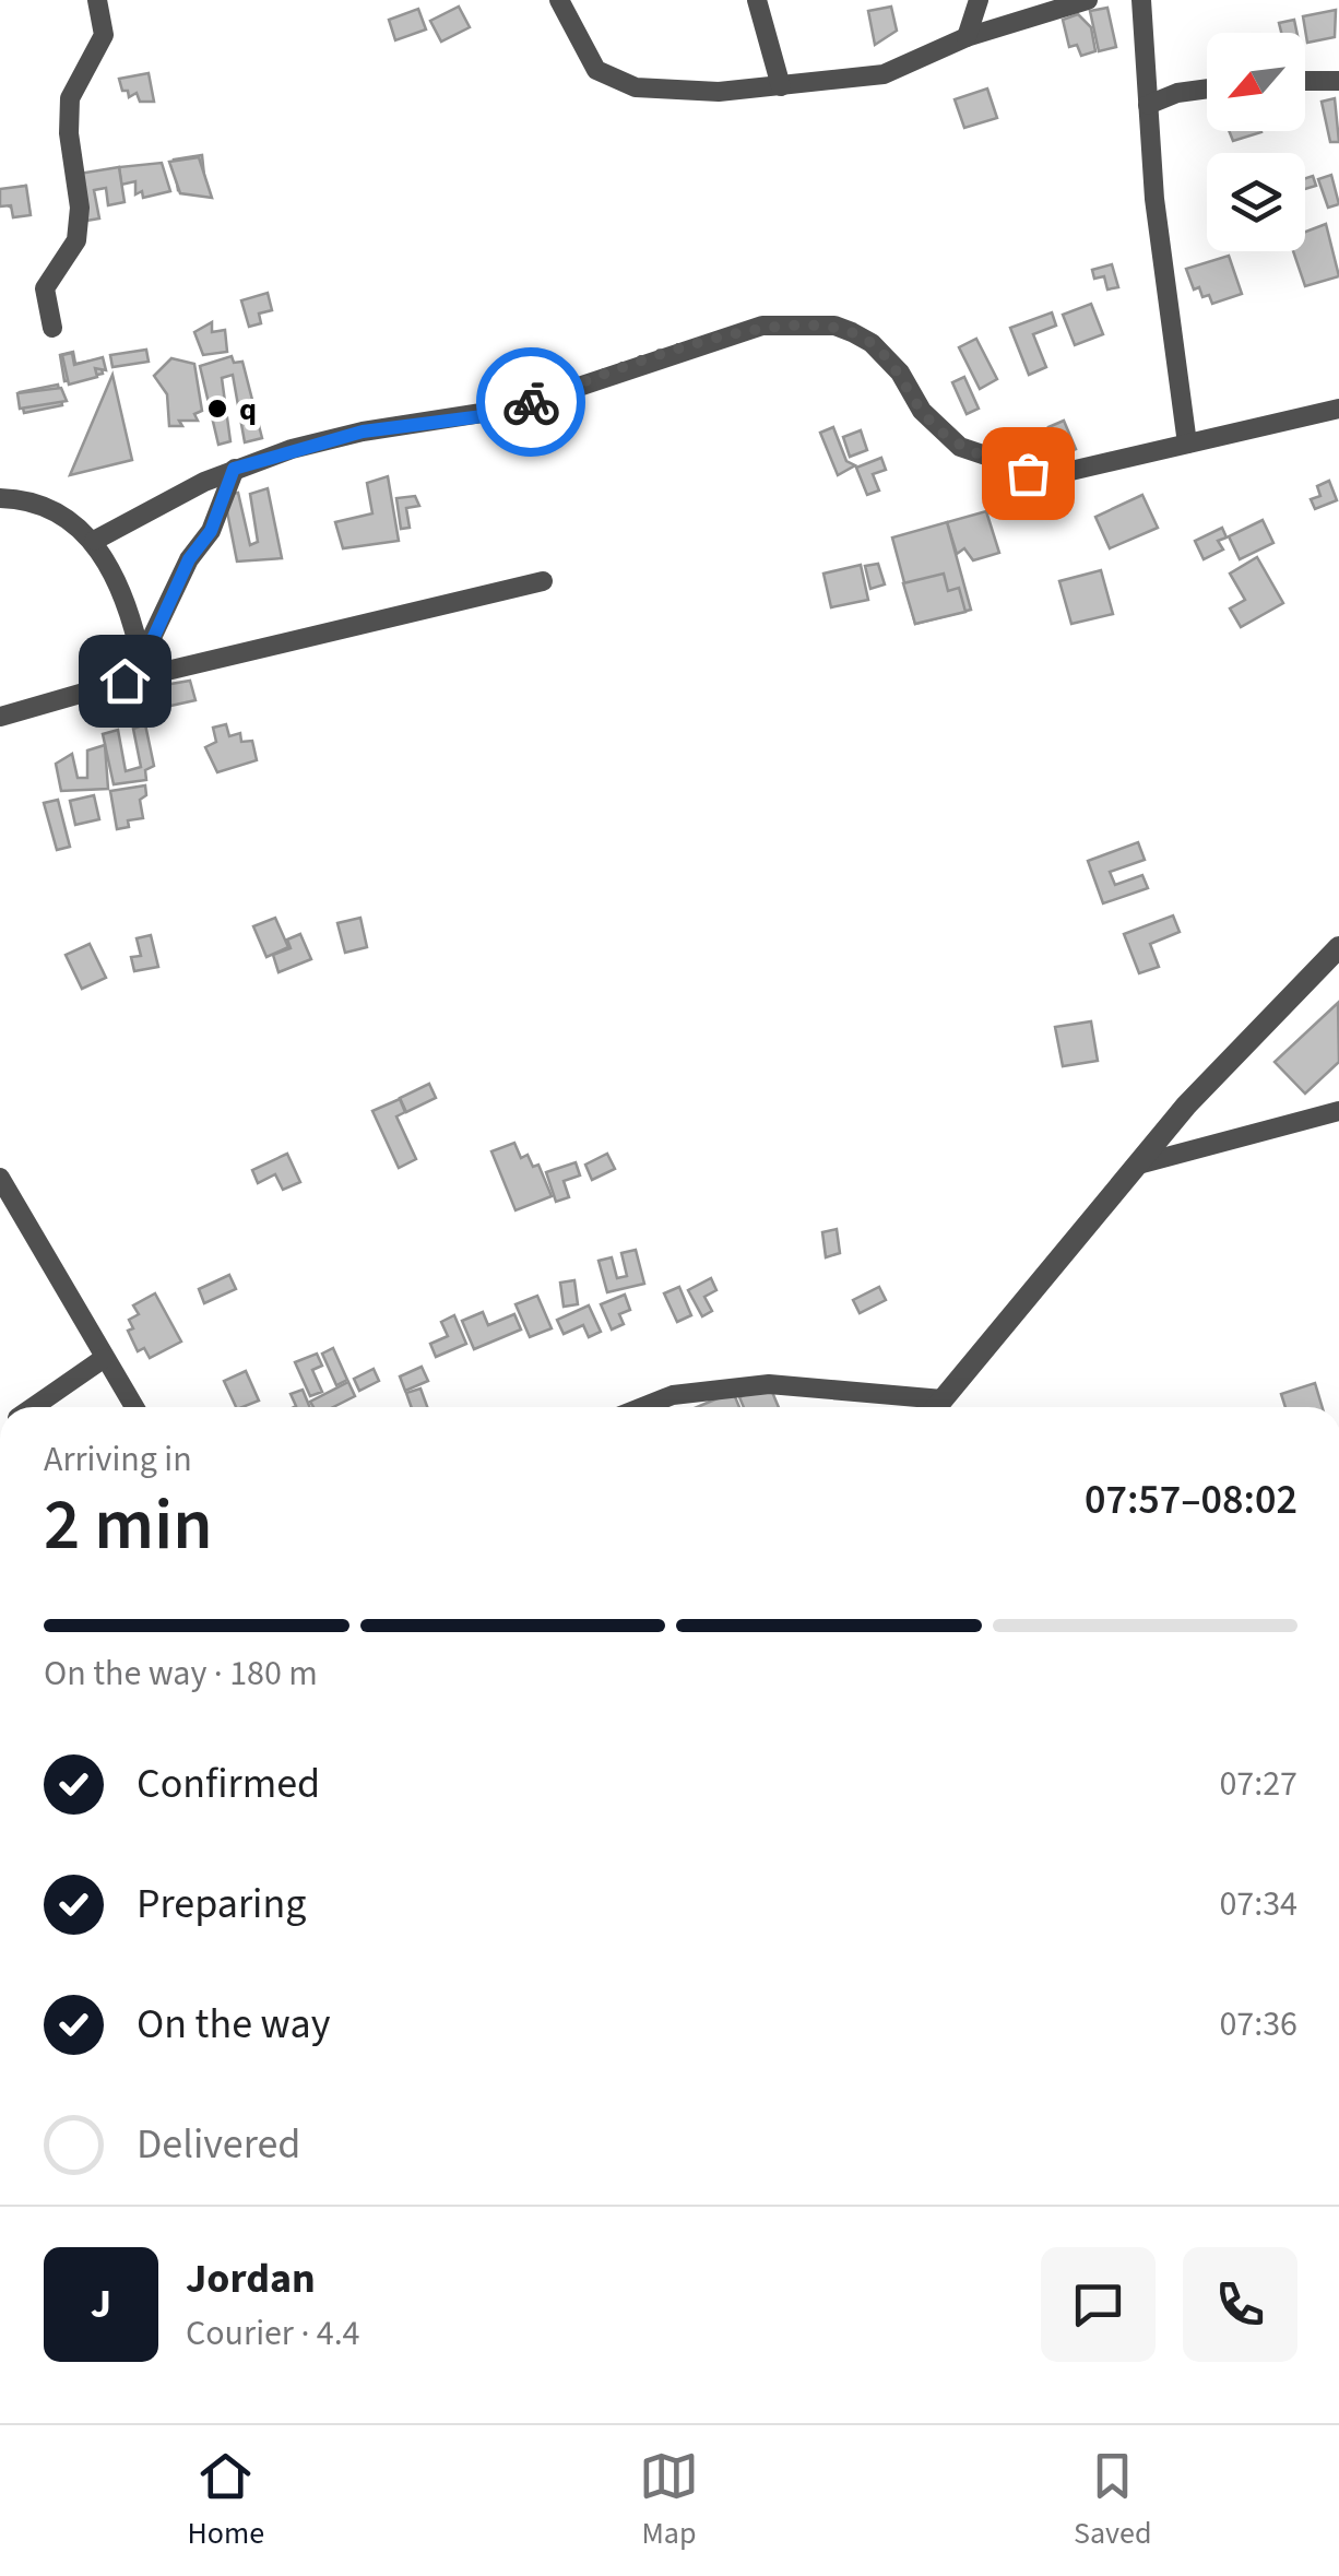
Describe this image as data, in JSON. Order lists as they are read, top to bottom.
{
  "places": ["q"],
  "north": "bottom left",
  "page": {
    "heading": ["2 min", "Arriving in", "07:57–08:02"],
    "panel": ["Jordan", "Courier · 4.4"],
    "bar": "On the way · 180 m",
    "list": [
      ["Confirmed", "07:27"],
      ["Preparing", "07:34"],
      ["On the way", "07:36"],
      "Delivered"
    ],
    "round": "J",
    "tabs": ["Home", "Map", "Saved"]
  }
}
